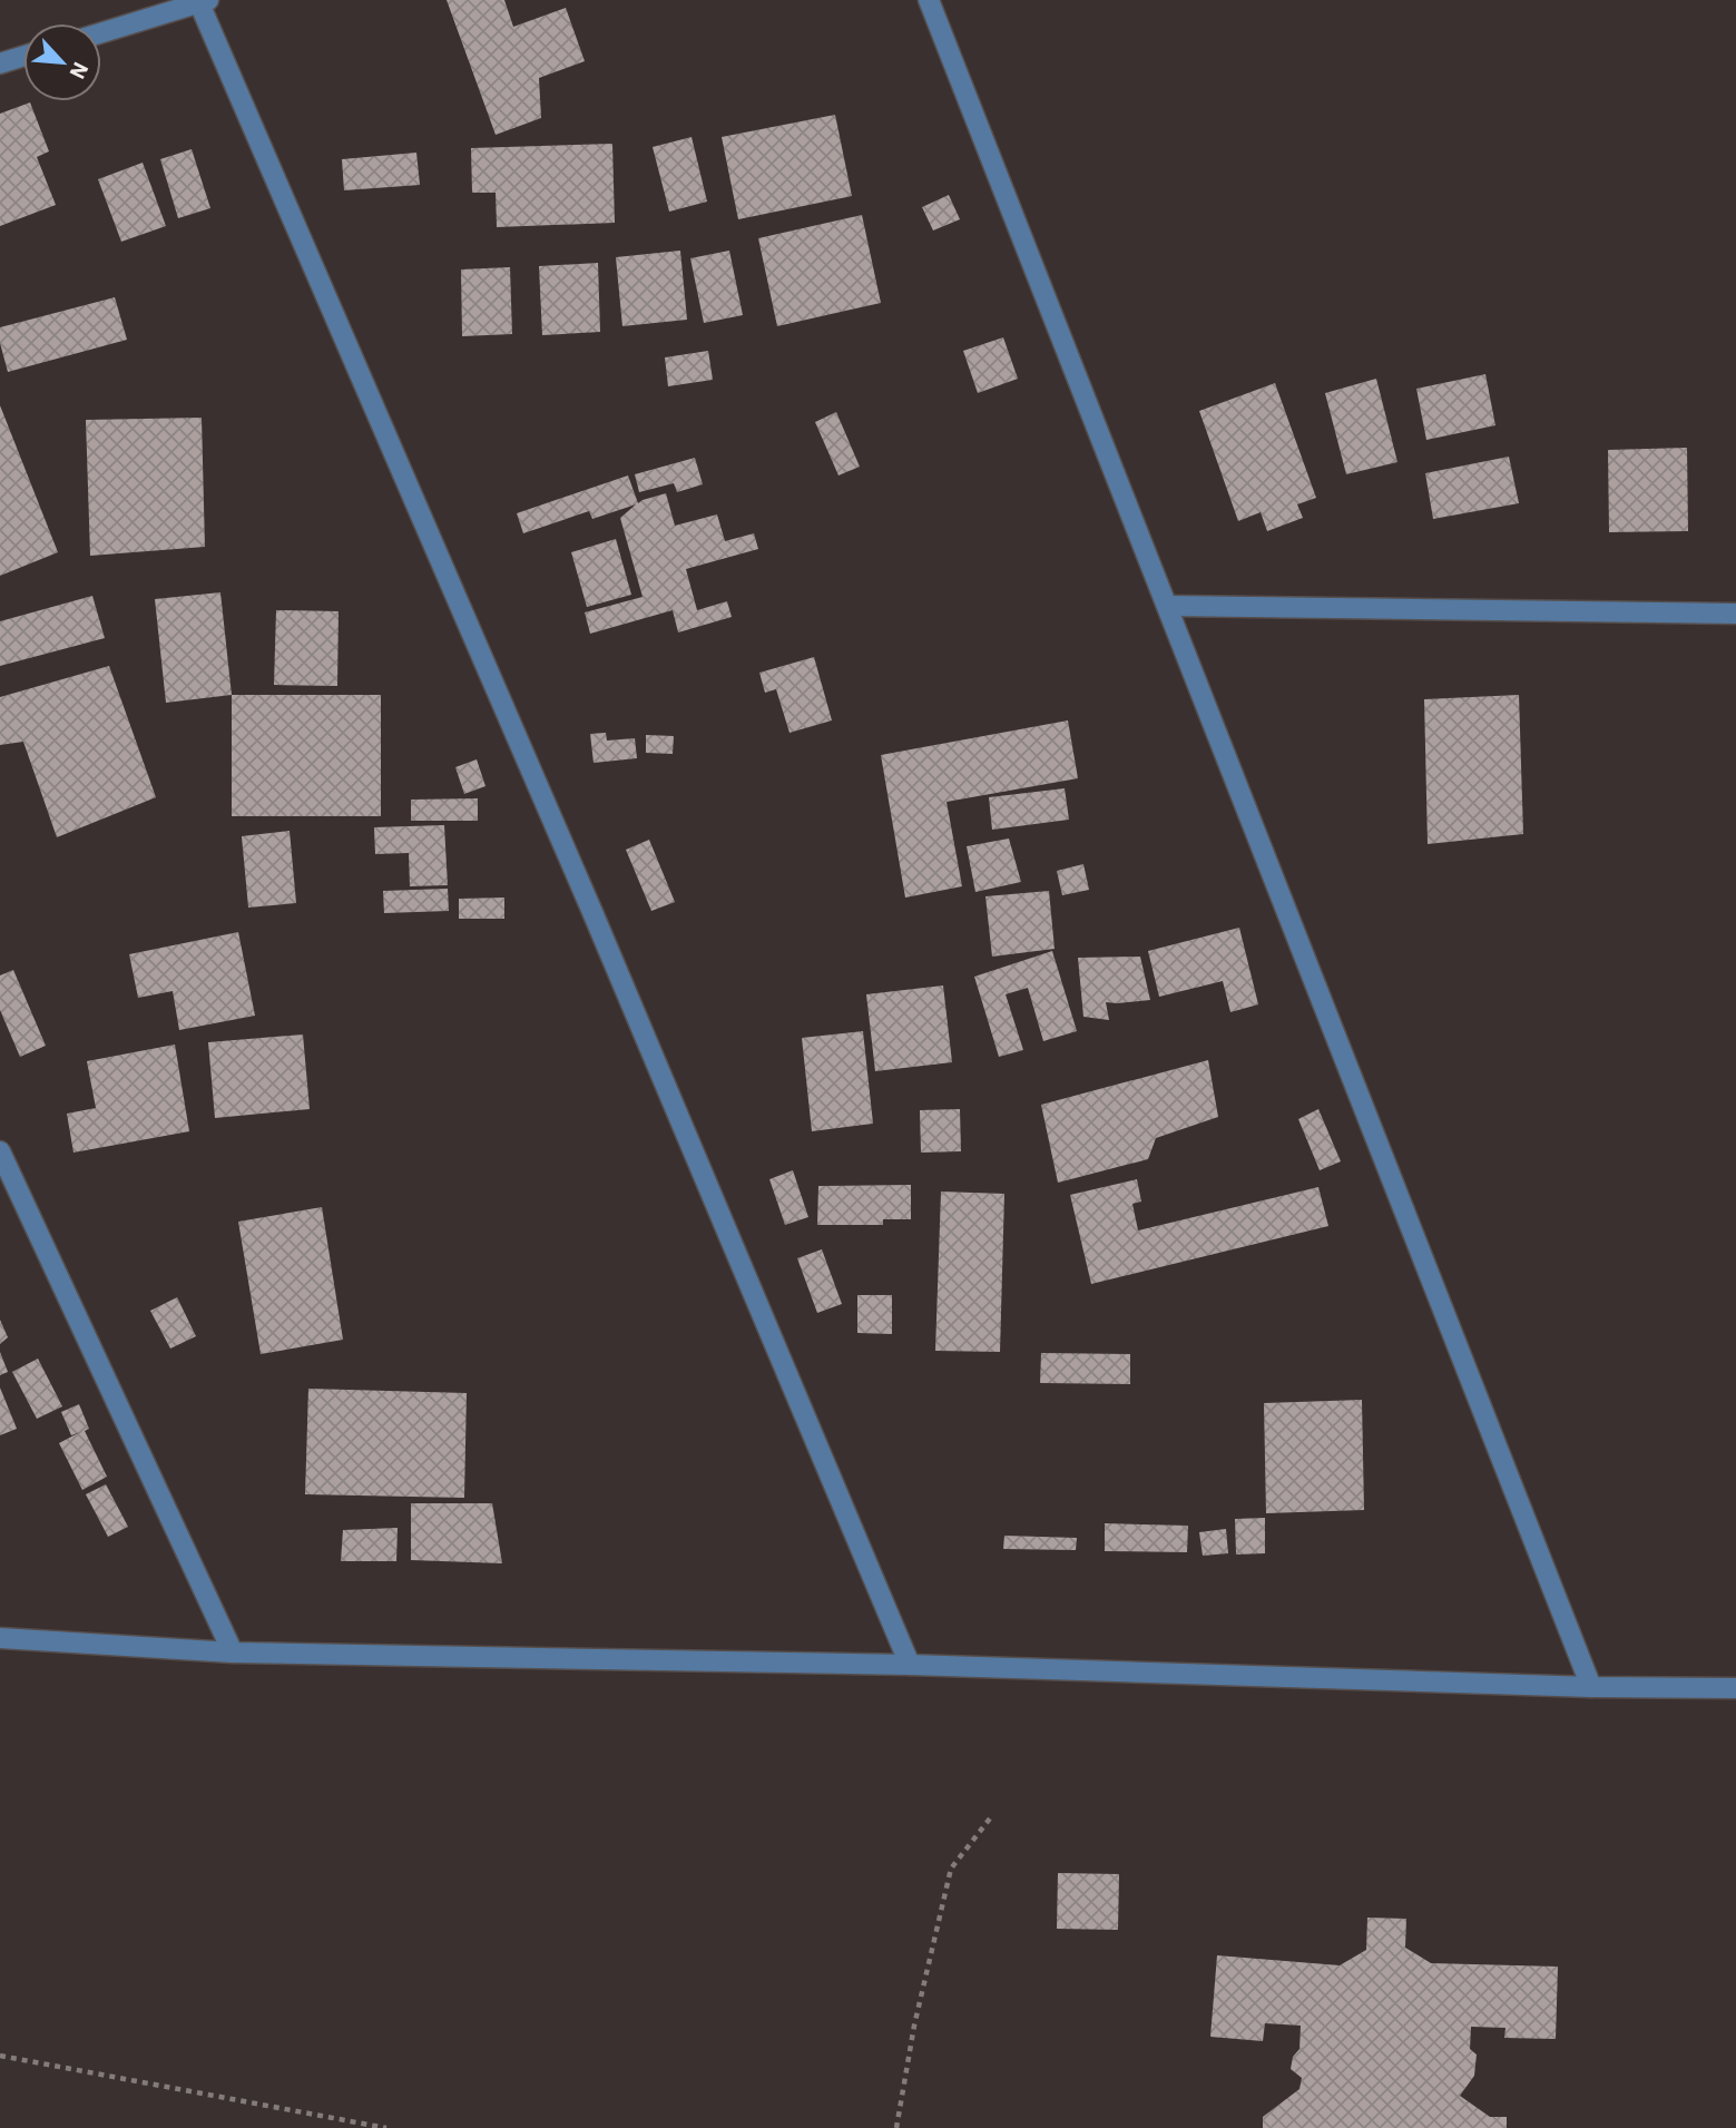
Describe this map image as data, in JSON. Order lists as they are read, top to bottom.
{
  "north": "bottom right"
}
